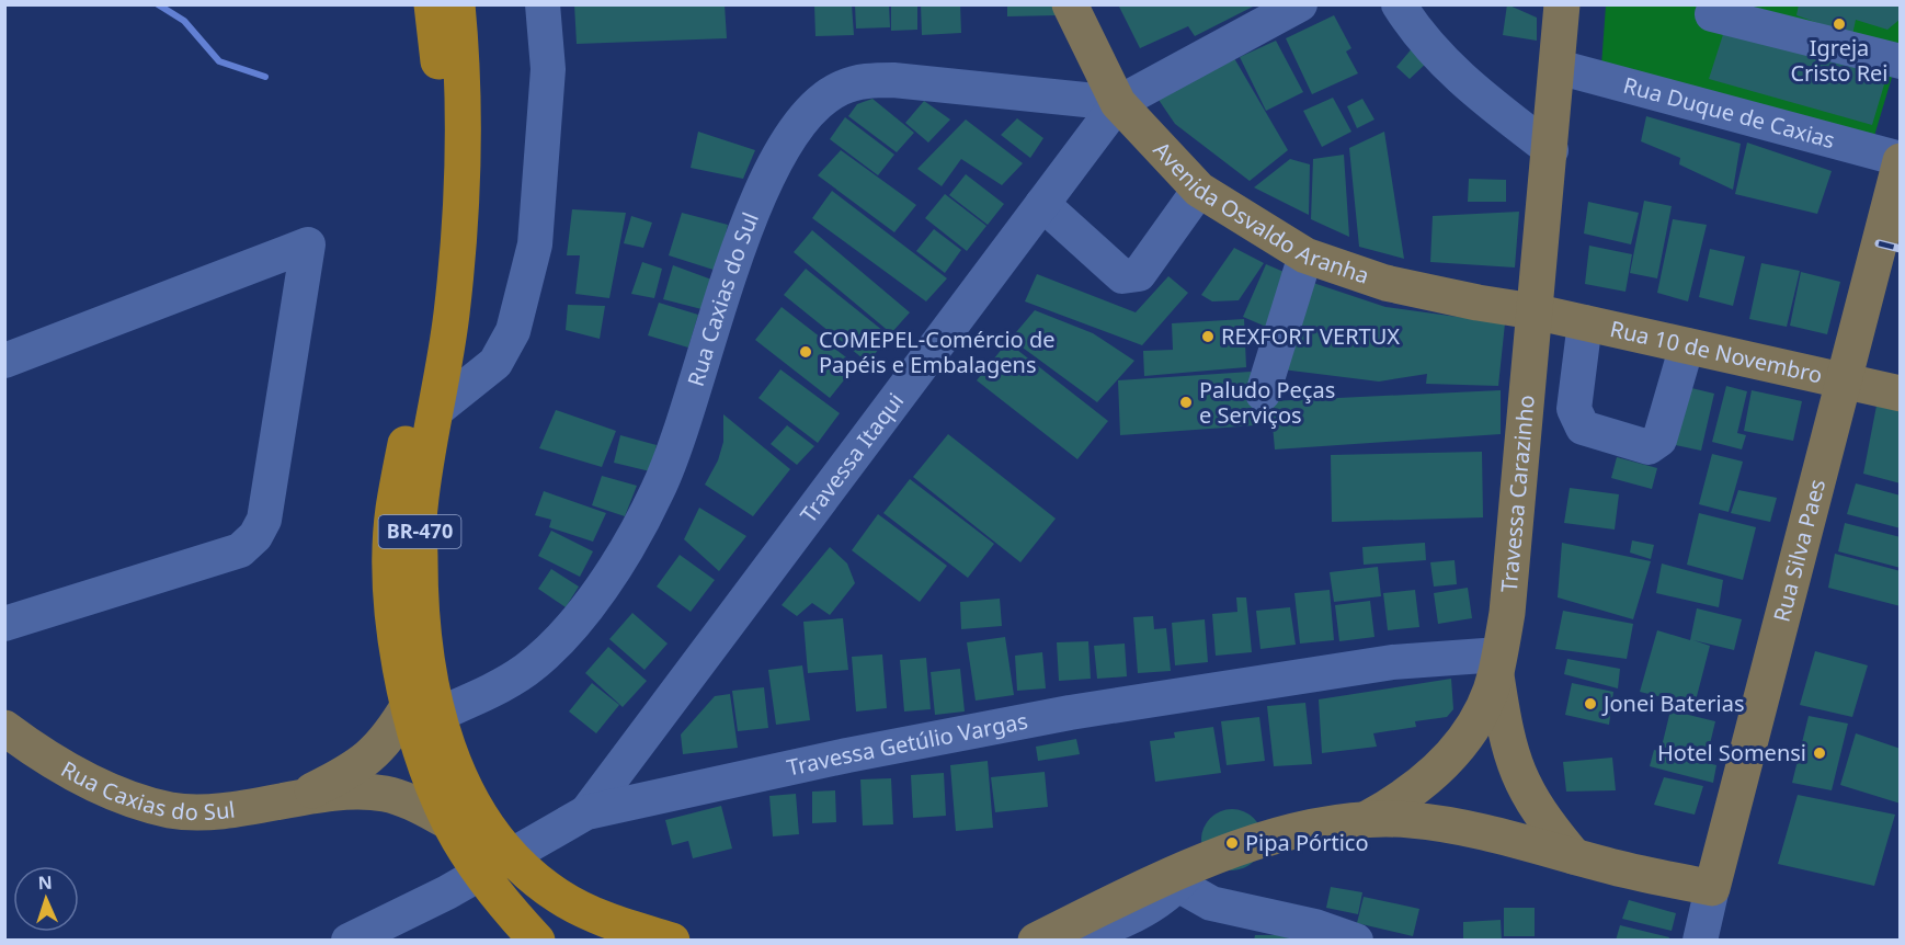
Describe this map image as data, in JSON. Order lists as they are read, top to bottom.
{
  "streets": {
    "highway": ["BR-470"],
    "main road": [
      "Avenida Osvaldo Aranha",
      "Rua Caxias do Sul",
      "Rua 10 de Novembro",
      "Travessa Carazinho",
      "Rua Silva Paes"
    ],
    "street": ["Rua Duque de Caxias", "Travessa Itaqui", "Travessa Getúlio Vargas"]
  },
  "crossings": [
    ["Rua Duque de Caxias", "Travessa Carazinho"],
    ["Rua Duque de Caxias", "Rua Silva Paes"],
    ["Avenida Osvaldo Aranha", "Rua Caxias do Sul"],
    ["Avenida Osvaldo Aranha", "Rua 10 de Novembro"],
    ["Avenida Osvaldo Aranha", "Travessa Itaqui"],
    ["Avenida Osvaldo Aranha", "Travessa Carazinho"],
    ["Rua Caxias do Sul", "Travessa Itaqui"],
    ["Rua Caxias do Sul", "BR-470"],
    ["Rua 10 de Novembro", "Travessa Carazinho"],
    ["Rua 10 de Novembro", "Rua Silva Paes"],
    ["Travessa Itaqui", "Travessa Getúlio Vargas"],
    ["Travessa Carazinho", "Travessa Getúlio Vargas"]
  ],
  "places": [
    "Igreja Cristo Rei",
    "REXFORT VERTUX",
    "COMEPEL-Comércio de Papéis e Embalagens",
    "Paludo Peças e Serviços",
    "Jonei Baterias",
    "Hotel Somensi",
    "Pipa Pórtico"
  ],
  "north": "top"
}
